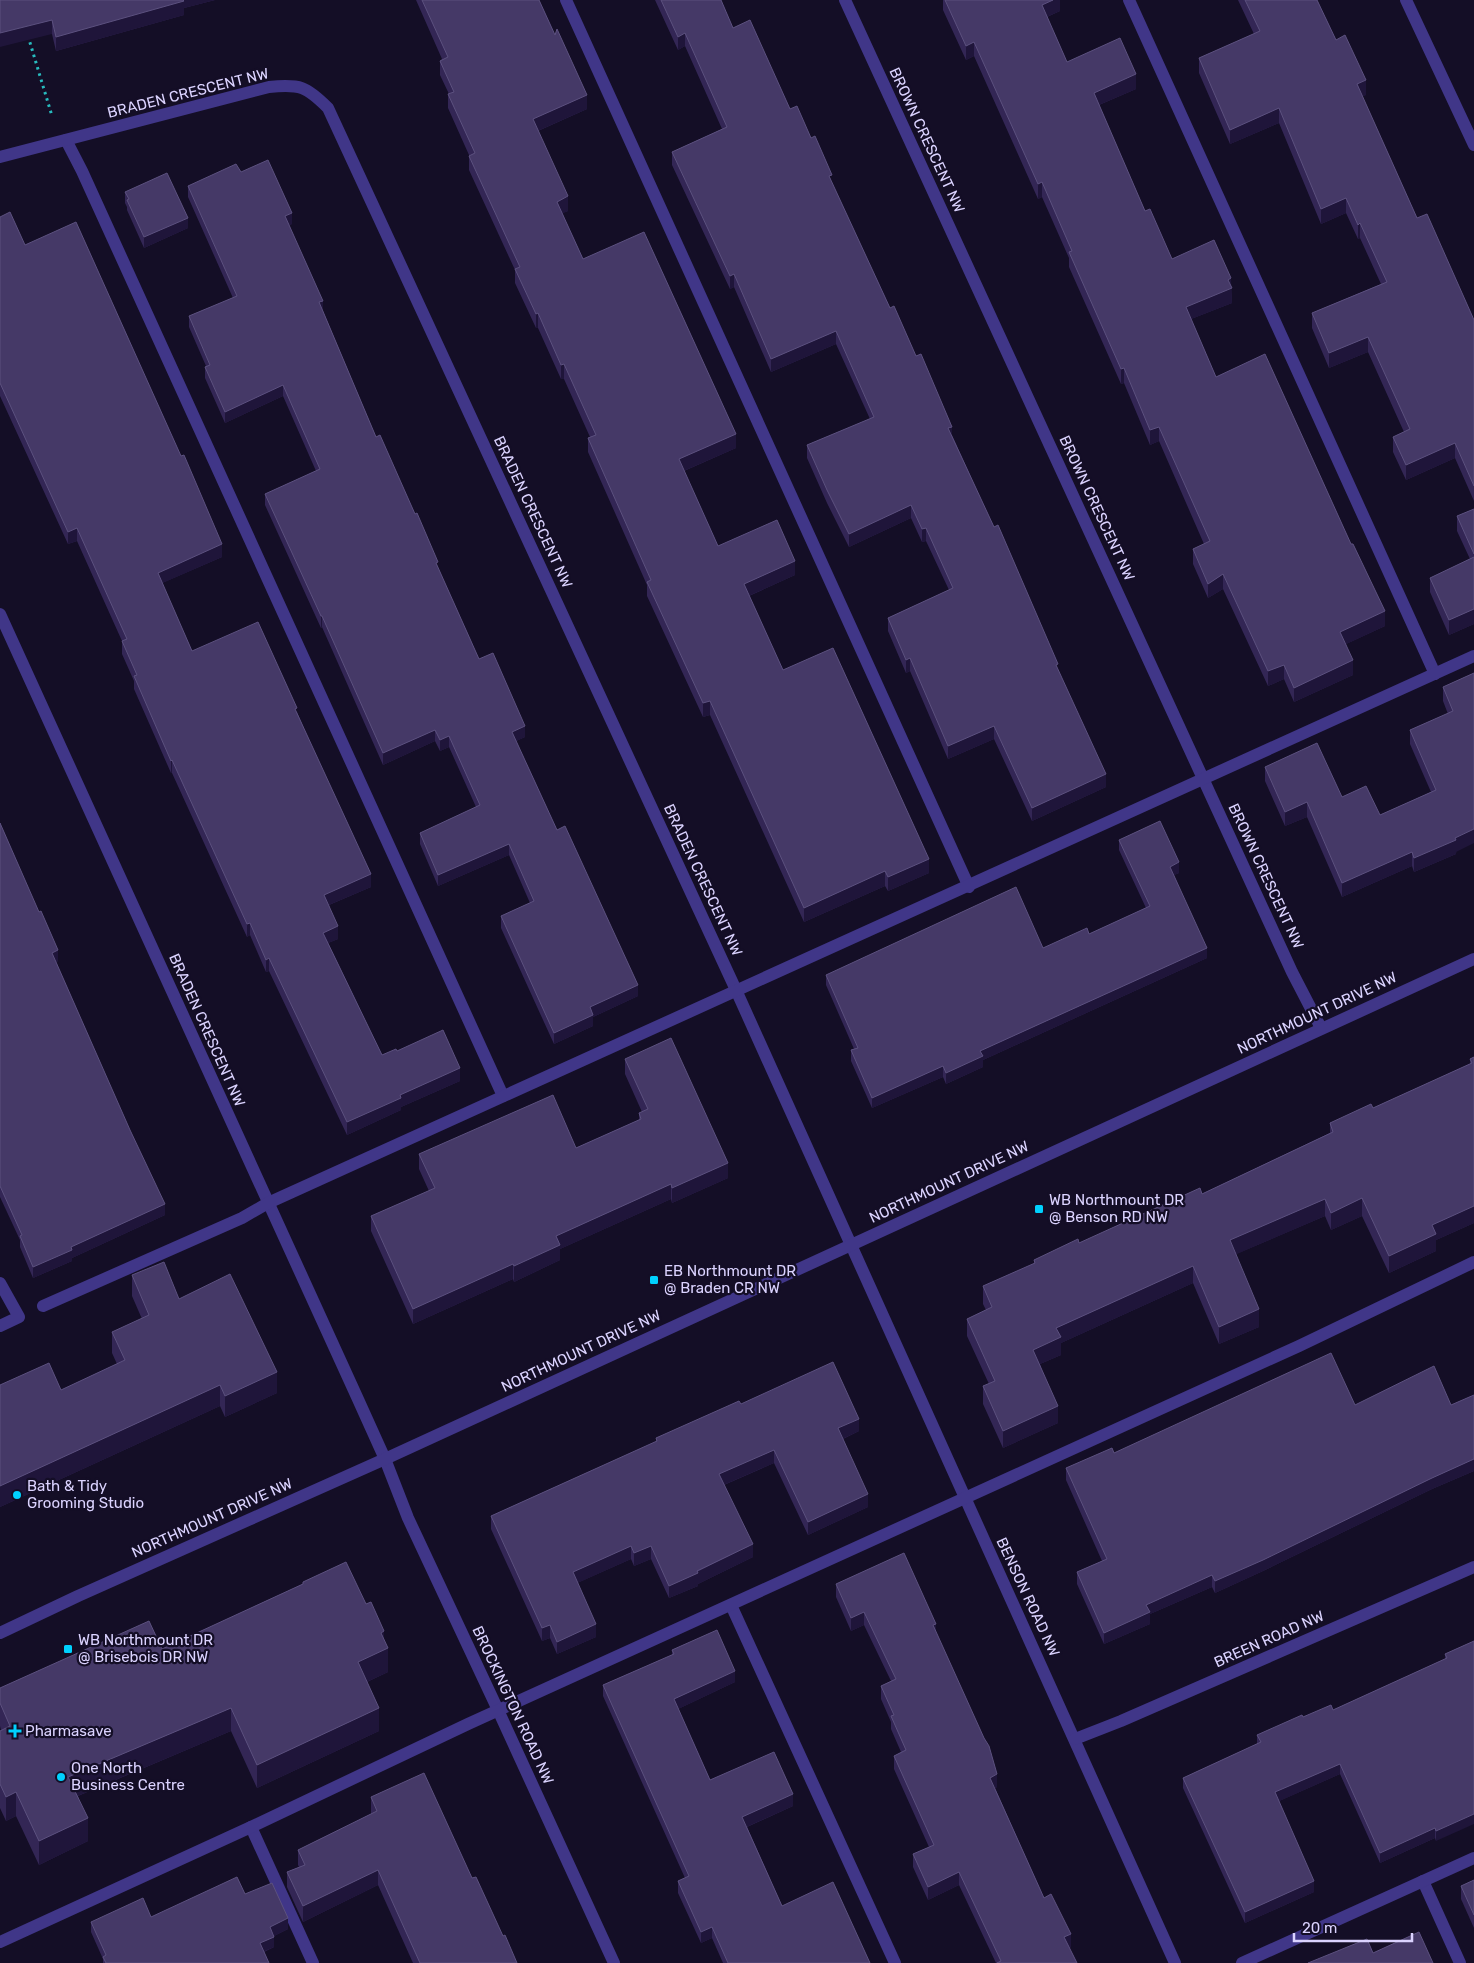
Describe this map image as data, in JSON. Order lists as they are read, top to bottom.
{
  "streets": {
    "street": [
      "BRADEN CRESCENT NW",
      "BROWN CRESCENT NW",
      "NORTHMOUNT DRIVE NW",
      "BENSON ROAD NW",
      "BREEN ROAD NW",
      "BROCKINGTON ROAD NW"
    ]
  },
  "crossings": [
    ["BRADEN CRESCENT NW", "NORTHMOUNT DRIVE NW"],
    ["BRADEN CRESCENT NW", "BENSON ROAD NW"],
    ["BRADEN CRESCENT NW", "BROCKINGTON ROAD NW"],
    ["BROWN CRESCENT NW", "NORTHMOUNT DRIVE NW"],
    ["NORTHMOUNT DRIVE NW", "BENSON ROAD NW"],
    ["NORTHMOUNT DRIVE NW", "BROCKINGTON ROAD NW"],
    ["BENSON ROAD NW", "BREEN ROAD NW"]
  ],
  "places": {
    "transit": ["WB Northmount DR @ Benson RD NW", "EB Northmount DR @ Braden CR NW", "WB Northmount DR @ Brisebois DR NW"],
    "other": ["Bath & Tidy Grooming Studio", "One North Business Centre"],
    "health": ["Pharmasave"]
  },
  "scale_bar": "20 m"
}
